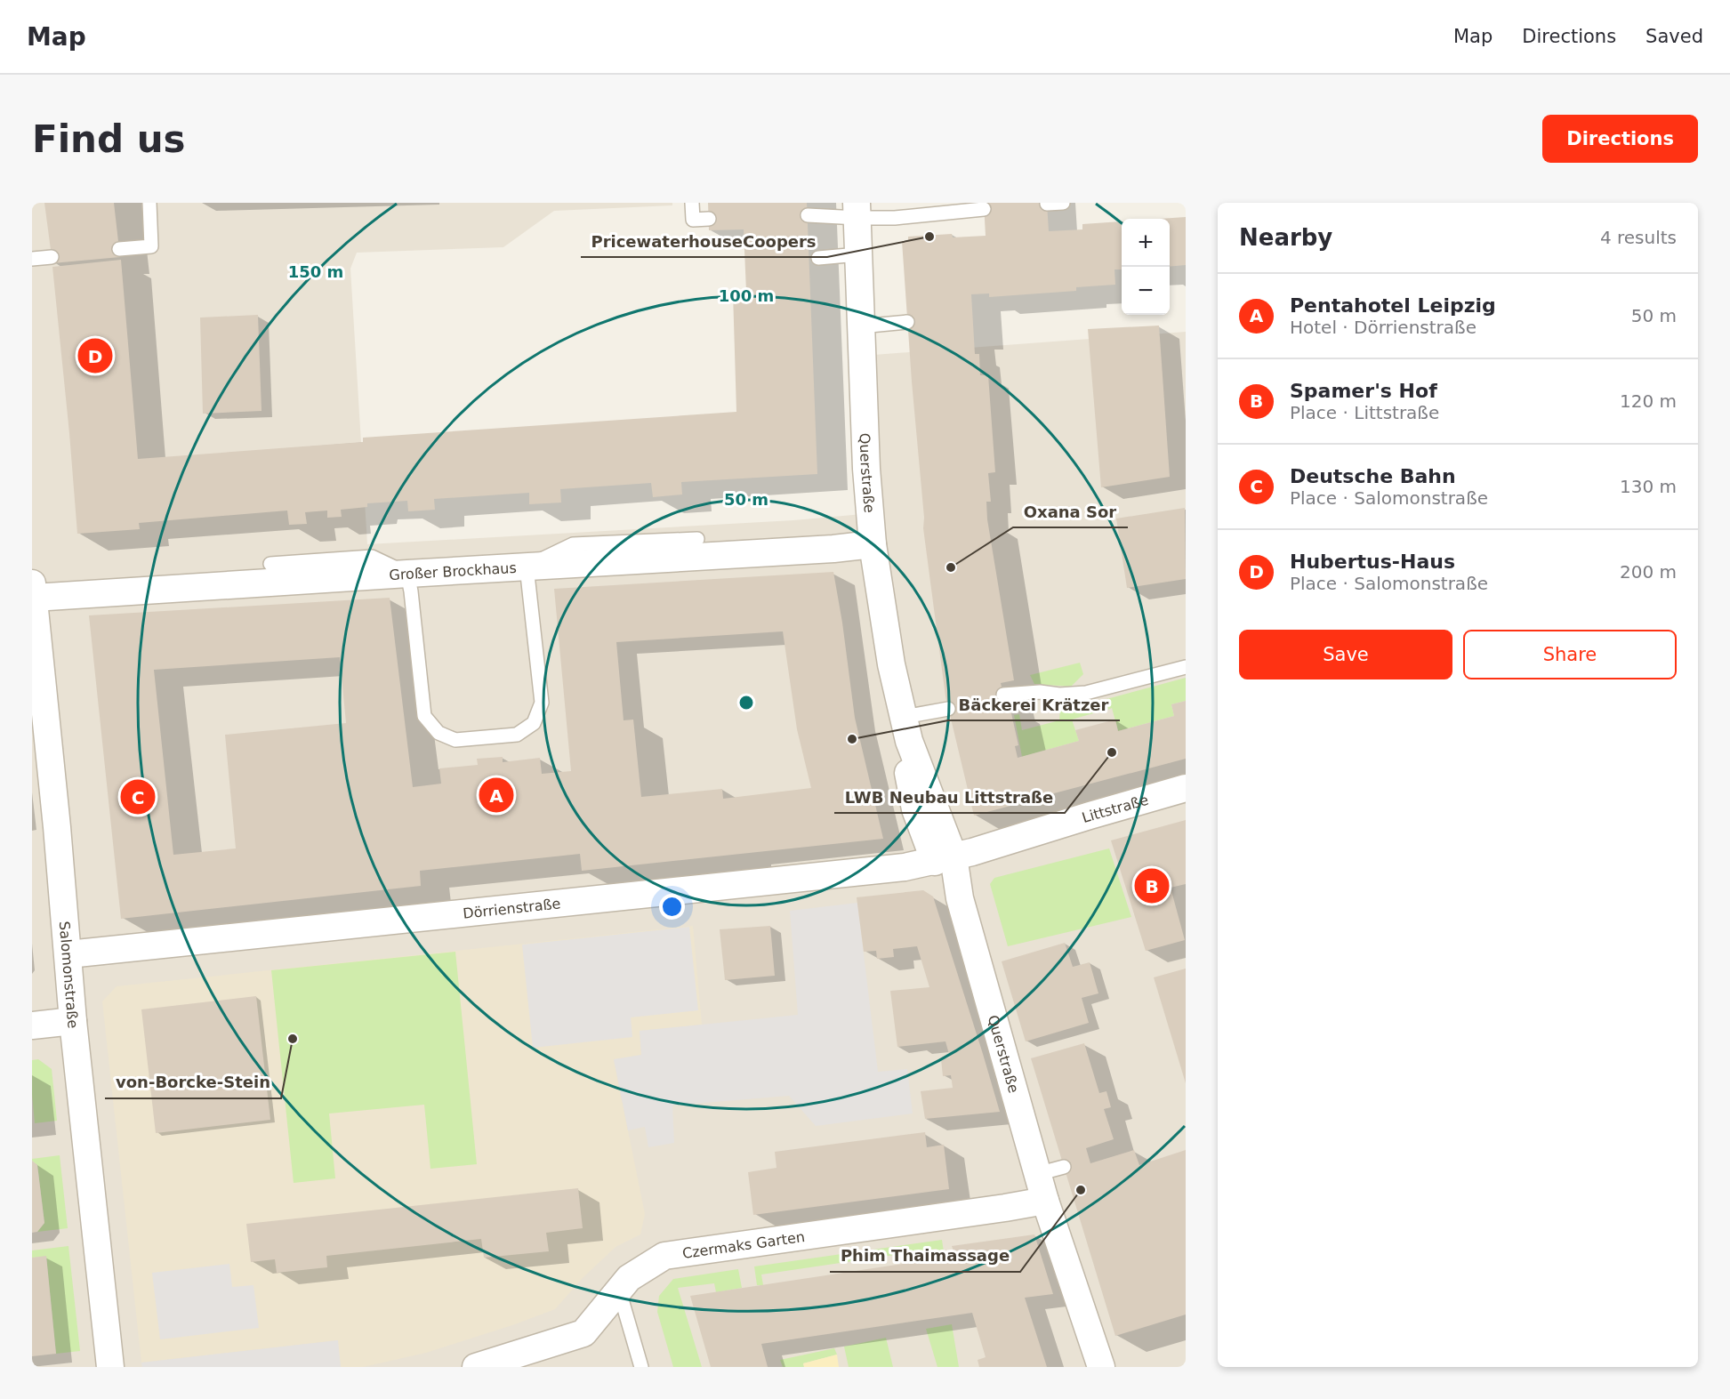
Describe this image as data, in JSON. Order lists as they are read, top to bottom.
{
  "streets": {
    "street": [
      "Querstraße",
      "Großer Brockhaus",
      "Littstraße",
      "Dörrienstraße",
      "Salomonstraße",
      "Czermaks Garten"
    ]
  },
  "crossings": [
    ["Querstraße", "Großer Brockhaus"],
    ["Querstraße", "Littstraße"],
    ["Querstraße", "Dörrienstraße"],
    ["Querstraße", "Czermaks Garten"],
    ["Großer Brockhaus", "Salomonstraße"],
    ["Littstraße", "Dörrienstraße"],
    ["Dörrienstraße", "Salomonstraße"]
  ],
  "places": [
    "PricewaterhouseCoopers",
    "Oxana Sor",
    "Bäckerei Krätzer",
    "LWB Neubau Littstraße",
    "von-Borcke-Stein",
    "Phim Thaimassage"
  ],
  "page": {
    "header": "Map",
    "nav": ["Map", "Directions", "Saved"],
    "buttons": [
      "Directions",
      ["Save", "Share"]
    ],
    "title": "Find us",
    "heading": ["Nearby", "4 results"],
    "map_buttons": ["+", "−"],
    "list": [
      {
        "mark": "A",
        "name": "Pentahotel Leipzig",
        "note": "Hotel · Dörrienstraße",
        "value": "50 m"
      },
      {
        "mark": "B",
        "name": "Spamer's Hof",
        "note": "Place · Littstraße",
        "value": "120 m"
      },
      {
        "mark": "C",
        "name": "Deutsche Bahn",
        "note": "Place · Salomonstraße",
        "value": "130 m"
      },
      {
        "mark": "D",
        "name": "Hubertus-Haus",
        "note": "Place · Salomonstraße",
        "value": "200 m"
      }
    ],
    "pins": [
      "D",
      "A",
      "C",
      "B"
    ]
  },
  "rings": ["150 m", "100 m", "50 m"]
}
